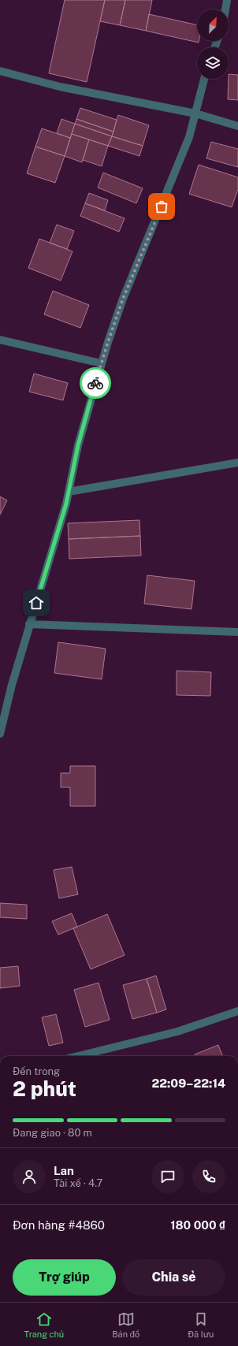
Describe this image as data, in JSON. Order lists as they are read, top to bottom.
{
  "north": "top right",
  "page": {
    "heading": ["2 phút", "Đến trong", "22:09–22:14"],
    "panel": [
      "Lan",
      "Tài xế · 4.7",
      "Đơn hàng #4860",
      "180 000 ₫"
    ],
    "bar": "Đang giao · 80 m",
    "buttons": ["Trợ giúp", "Chia sẻ"],
    "tabs": ["Trang chủ", "Bản đồ", "Đã lưu"]
  }
}
